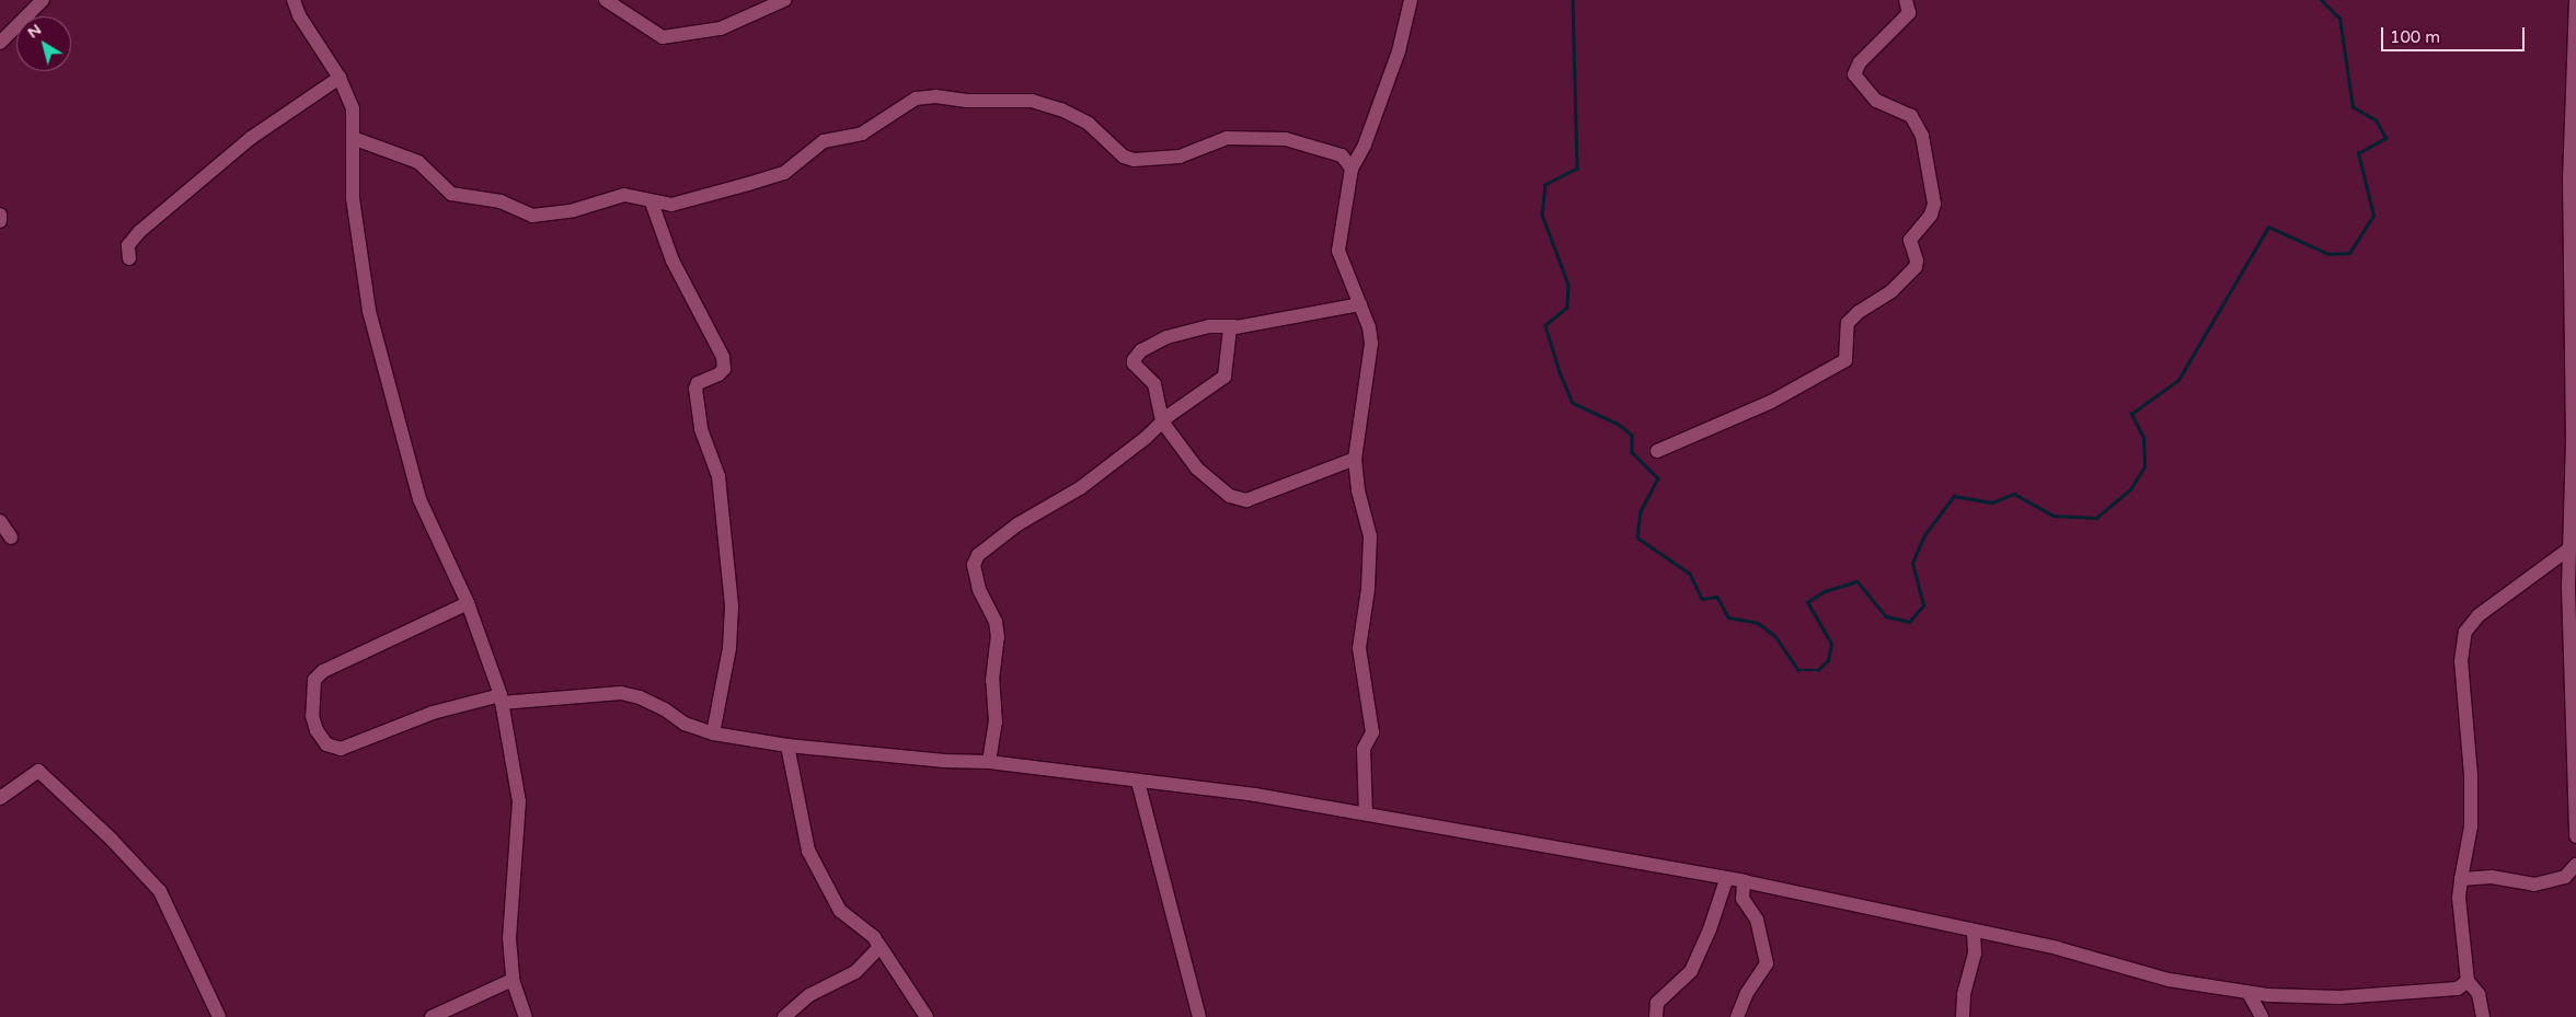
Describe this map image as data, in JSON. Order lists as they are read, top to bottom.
{
  "scale_bar": "100 m",
  "north": "top left"
}
